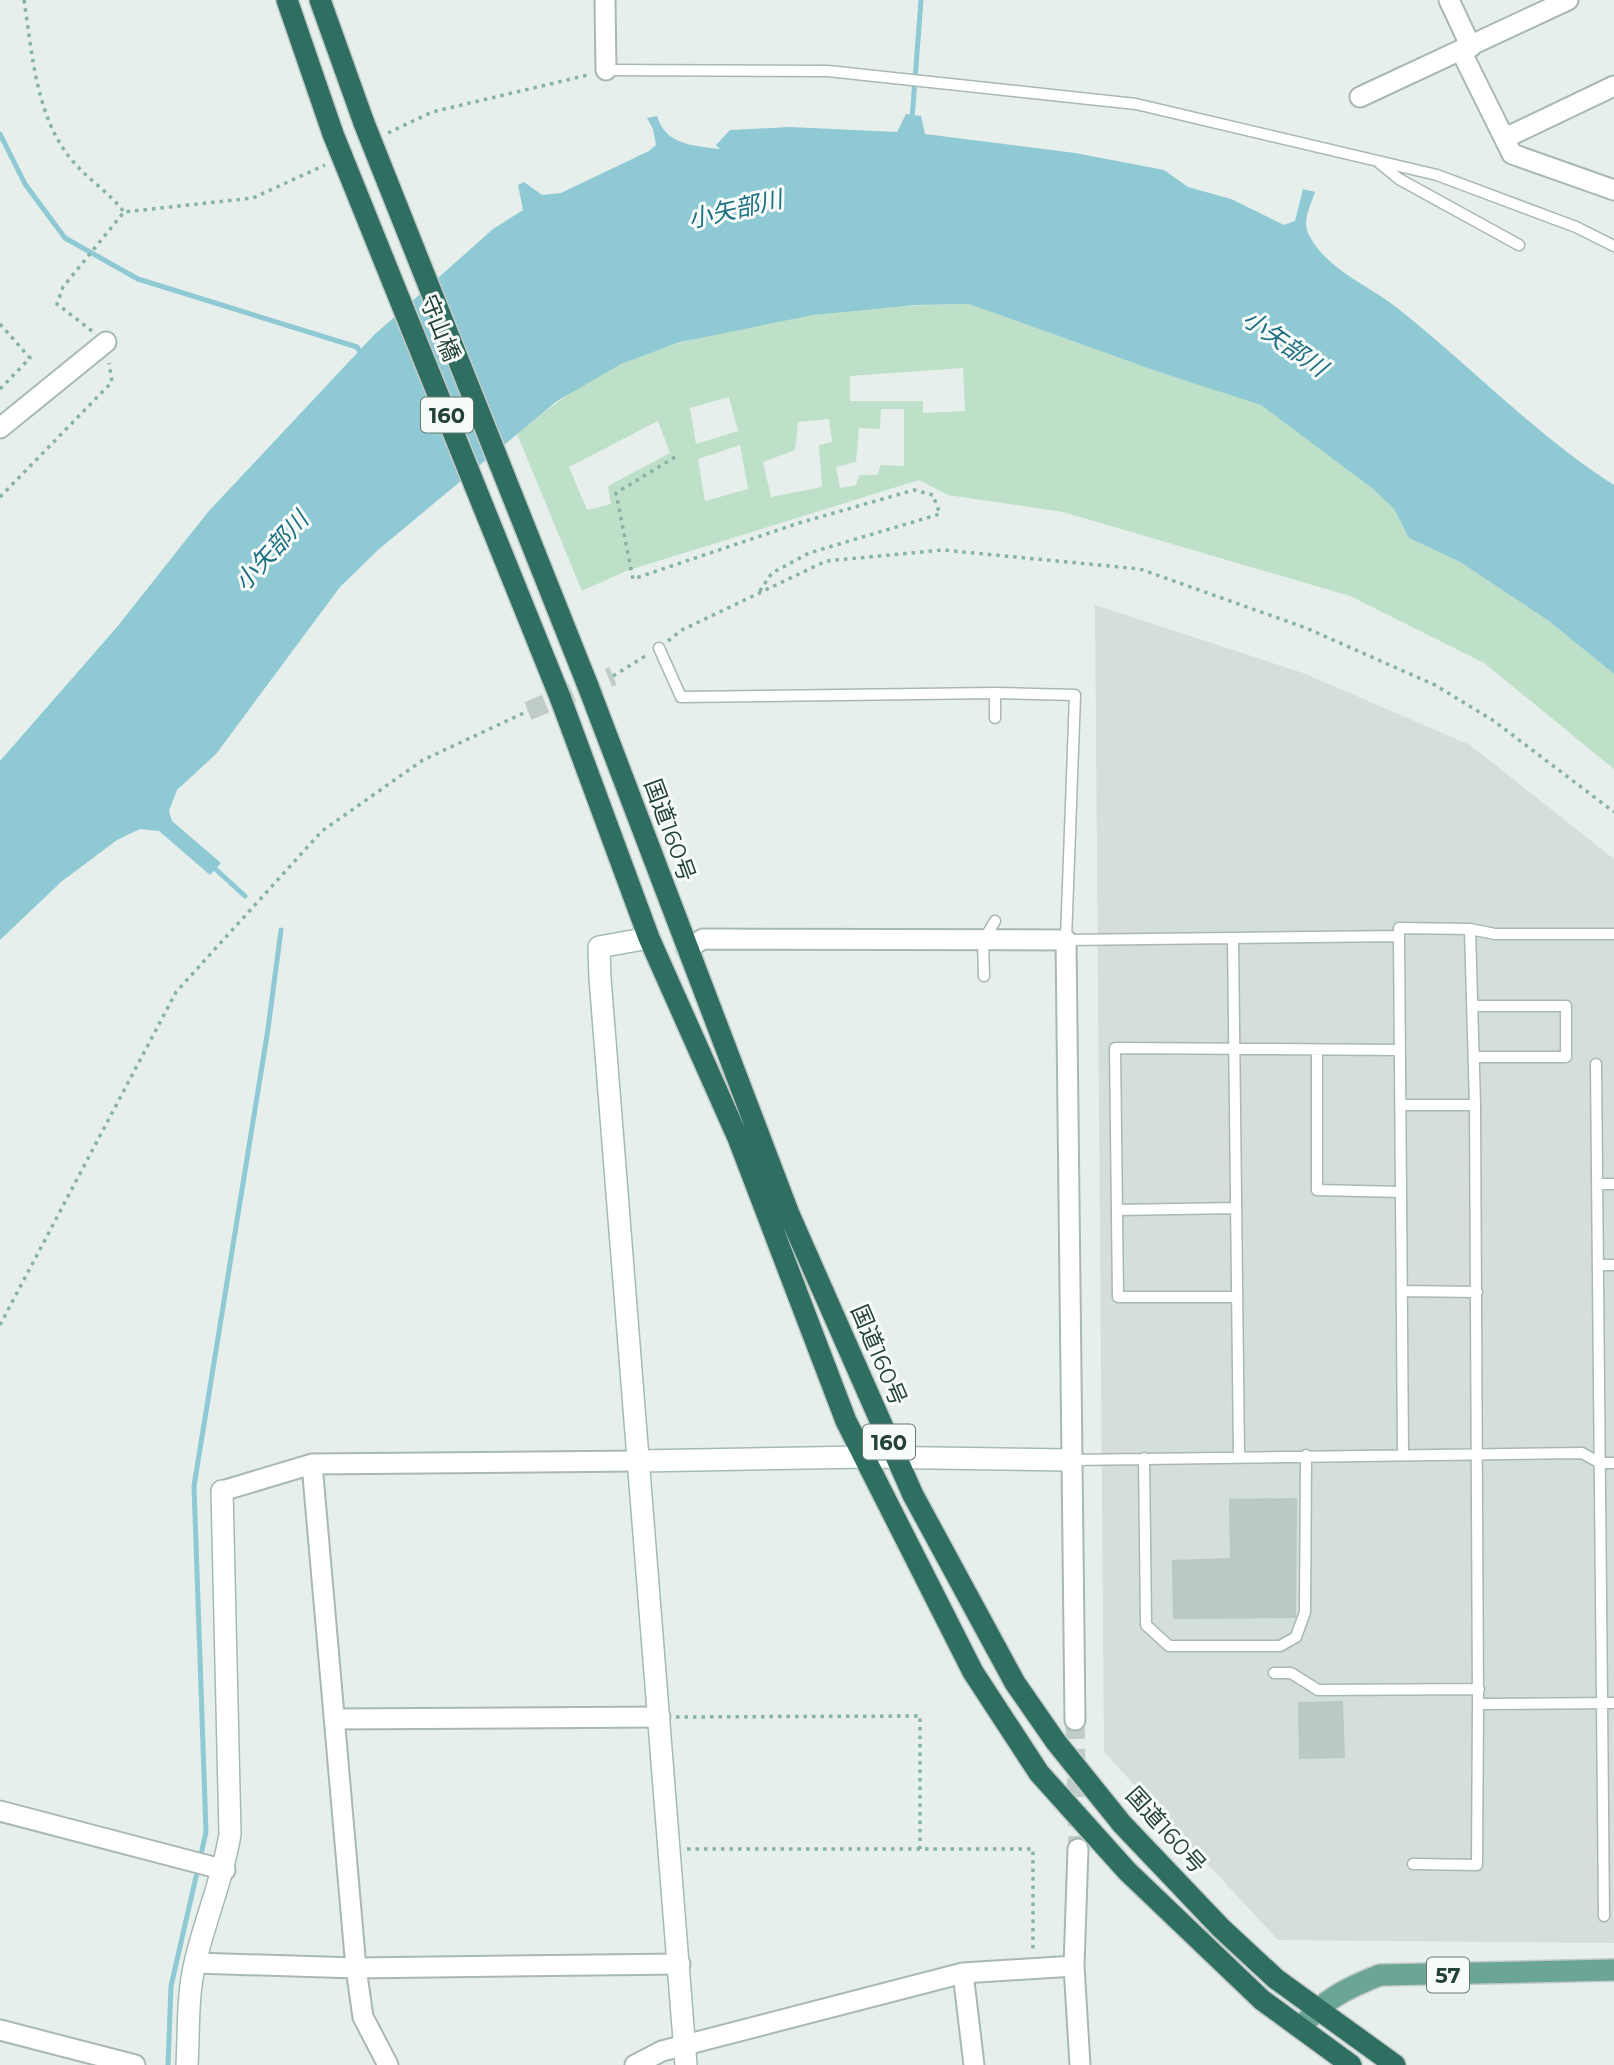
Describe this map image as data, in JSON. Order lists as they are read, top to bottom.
{
  "streets": {
    "highway": ["守山橋", "160", "国道160号"],
    "main road": ["57"]
  },
  "crossings": [
    ["守山橋", "160"],
    ["守山橋", "国道160号"],
    ["160", "57"],
    ["国道160号", "57"]
  ],
  "water": ["小矢部川"]
}
